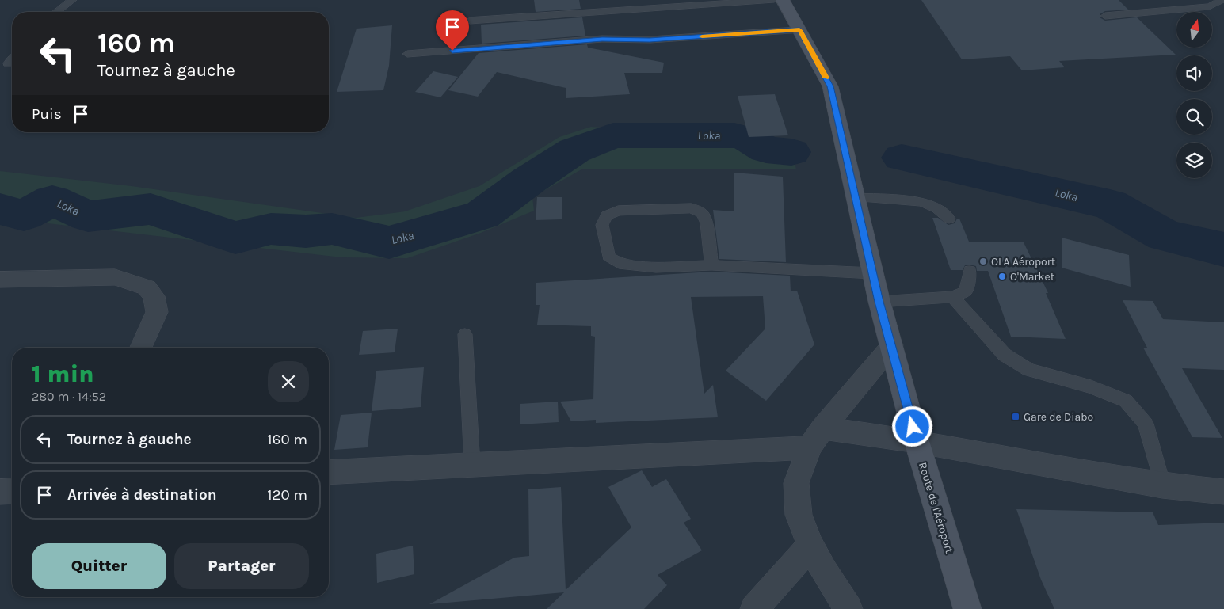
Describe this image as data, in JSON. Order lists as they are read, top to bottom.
{
  "streets": {
    "main road": ["Route de l'Aéroport"]
  },
  "water": ["Loka"],
  "places": {
    "other": ["OLA Aéroport", "O'Market"],
    "transit": ["Gare de Diabo"]
  },
  "north": "top",
  "page": {
    "turn": ["160 m", "Tournez à gauche"],
    "then": "Puis",
    "heading": ["1 min", "280 m · 14:52"],
    "list": [
      {
        "name": "Tournez à gauche",
        "value": "160 m"
      },
      {
        "name": "Arrivée à destination",
        "value": "120 m"
      }
    ],
    "buttons": ["Quitter", "Partager"]
  }
}
